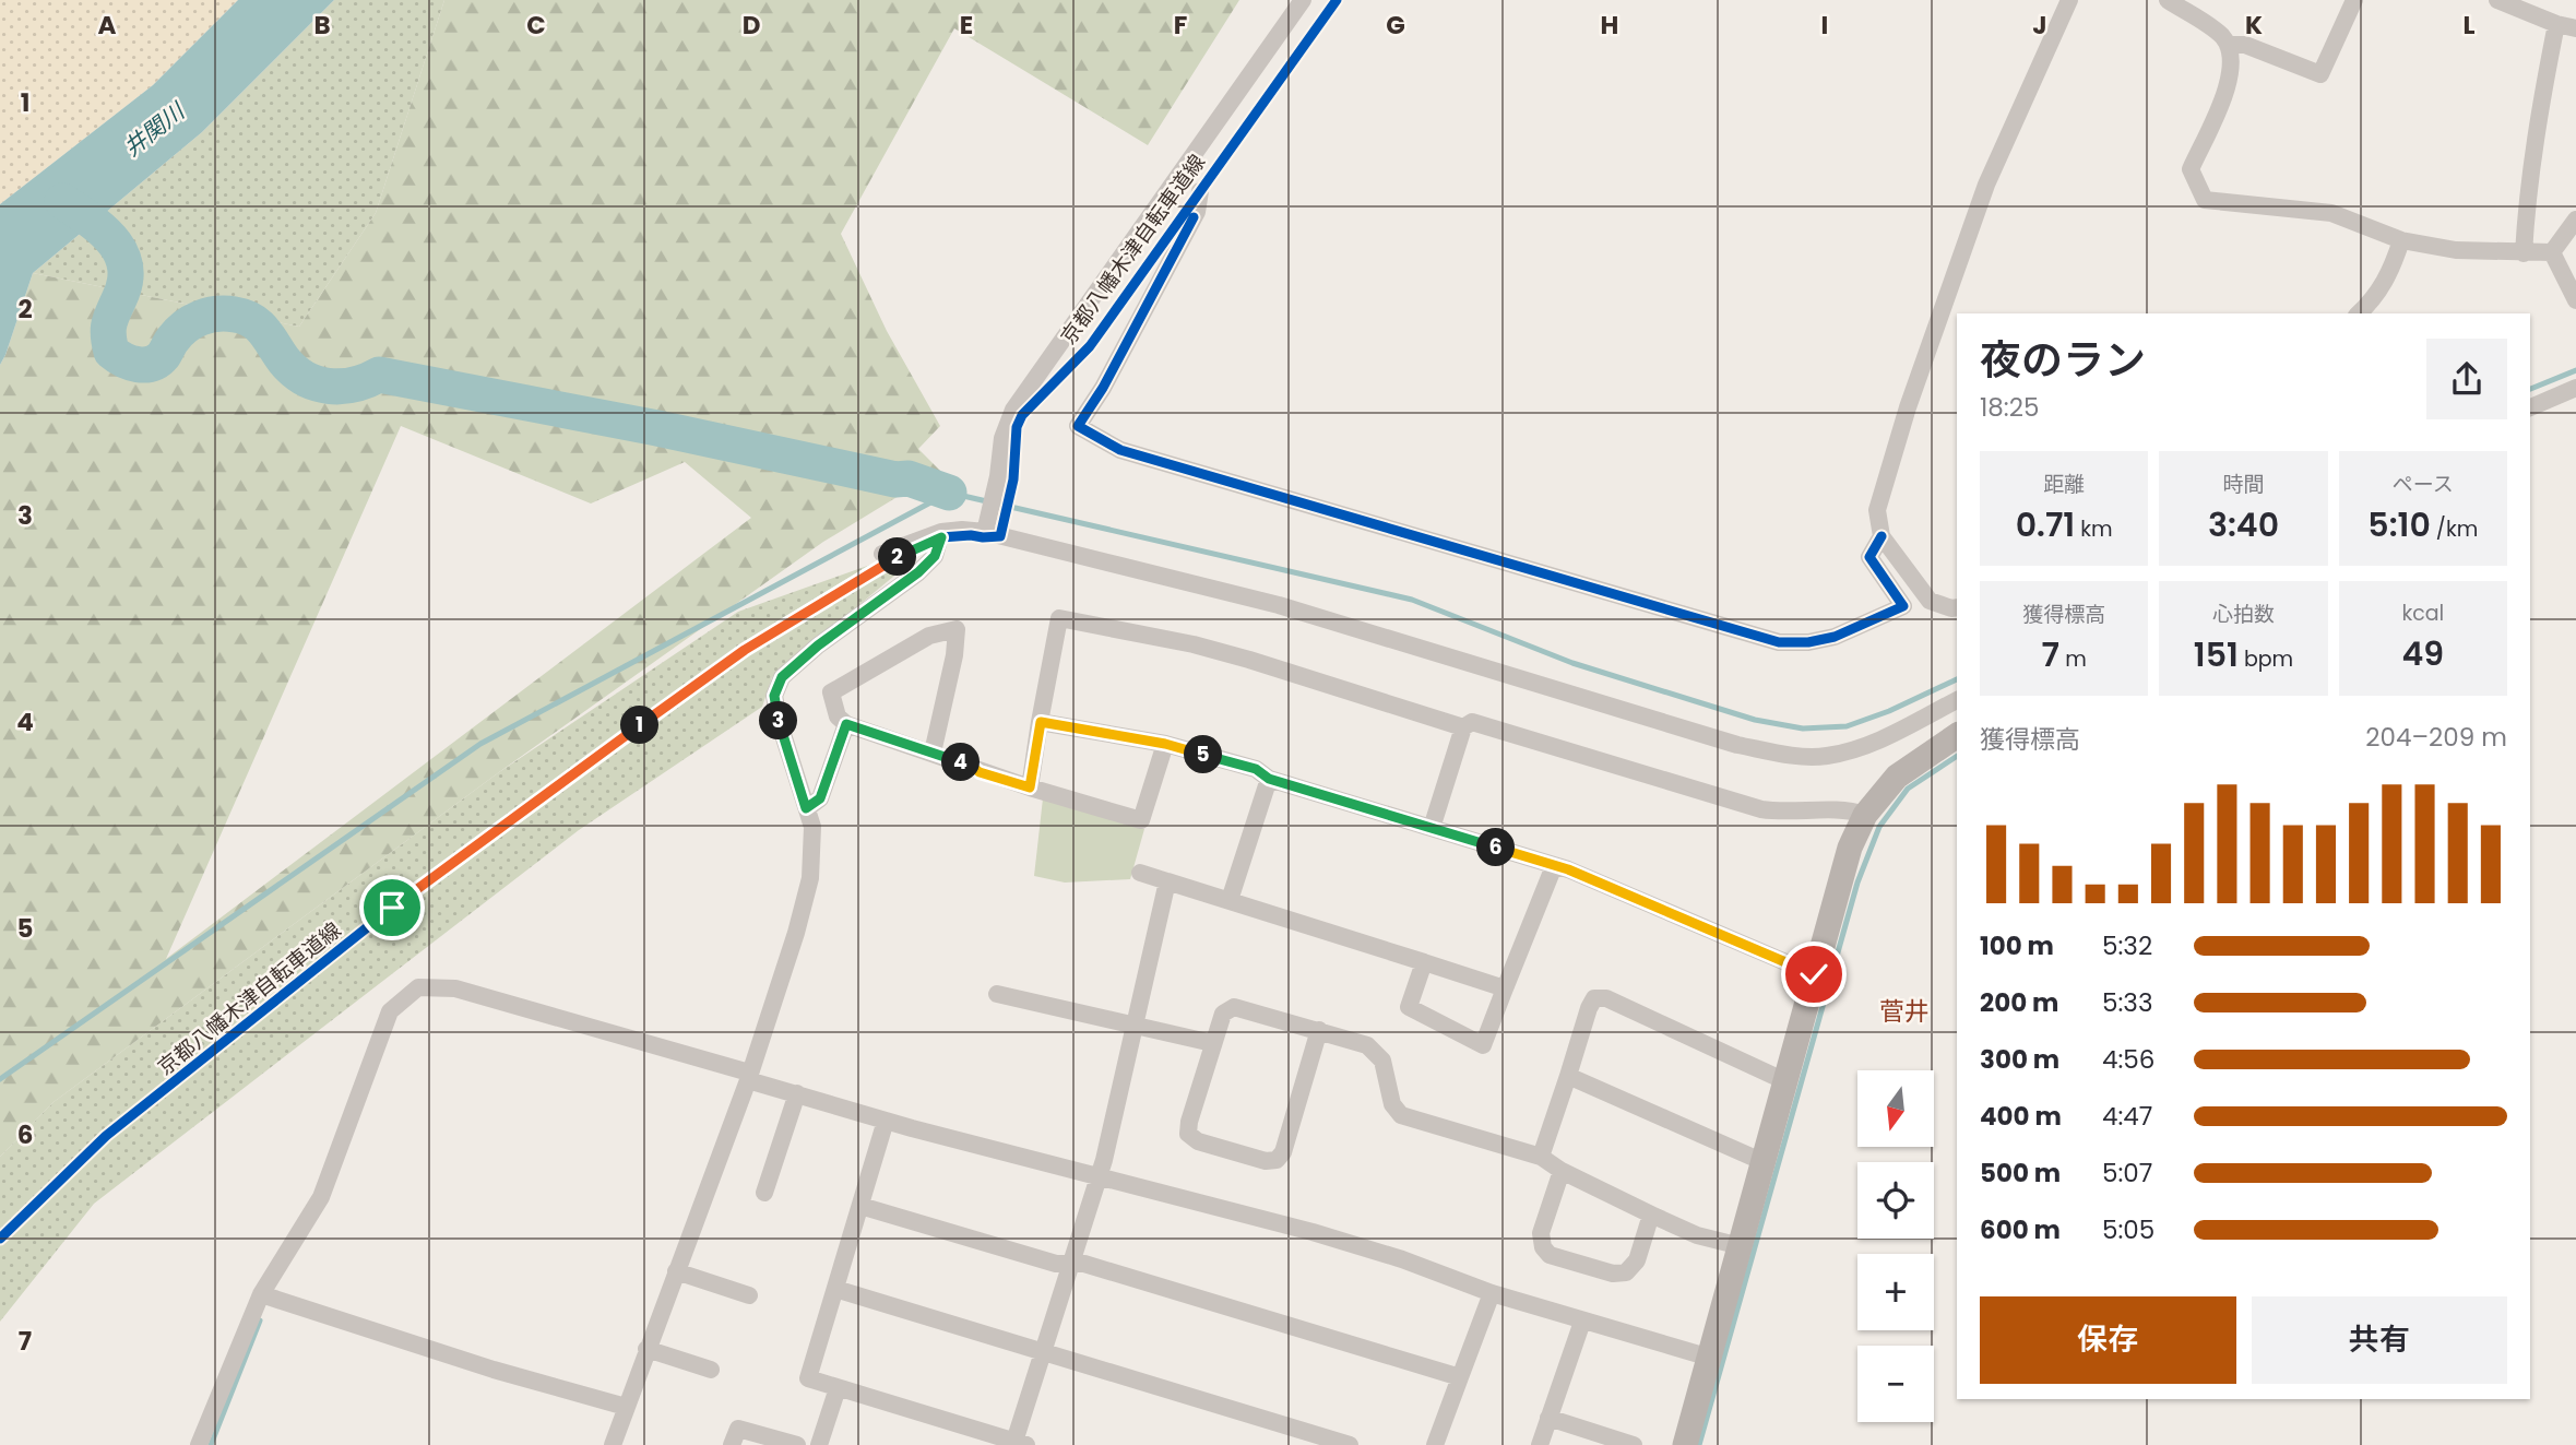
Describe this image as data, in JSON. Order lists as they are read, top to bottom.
{
  "streets": {
    "cycle path": ["京都八幡木津自転車道線"]
  },
  "districts": ["菅井"],
  "water": ["井関川"],
  "north": "bottom",
  "page": {
    "heading": ["夜のラン", "18:25"],
    "stats": [
      ["距離", "0.71 km"],
      ["時間", "3:40"],
      ["ペース", "5:10 /km"],
      ["獲得標高", "7 m"],
      ["心拍数", "151 bpm"],
      ["kcal", "49"]
    ],
    "pins": [
      "2",
      "3",
      "1",
      "5",
      "4",
      "6"
    ],
    "chart": ["獲得標高", "204–209 m"],
    "list": [
      {
        "name": "100 m",
        "note": "5:32"
      },
      {
        "name": "200 m",
        "note": "5:33"
      },
      {
        "name": "300 m",
        "note": "4:56"
      },
      {
        "name": "400 m",
        "note": "4:47"
      },
      {
        "name": "500 m",
        "note": "5:07"
      },
      {
        "name": "600 m",
        "note": "5:05"
      }
    ],
    "map_buttons": ["+", "−"],
    "buttons": ["保存", "共有"]
  },
  "grid": {
    "columns": [
      "A",
      "B",
      "C",
      "D",
      "E",
      "F",
      "G",
      "H",
      "I",
      "J",
      "K",
      "L"
    ],
    "rows": [
      "1",
      "2",
      "3",
      "4",
      "5",
      "6",
      "7"
    ]
  }
}
